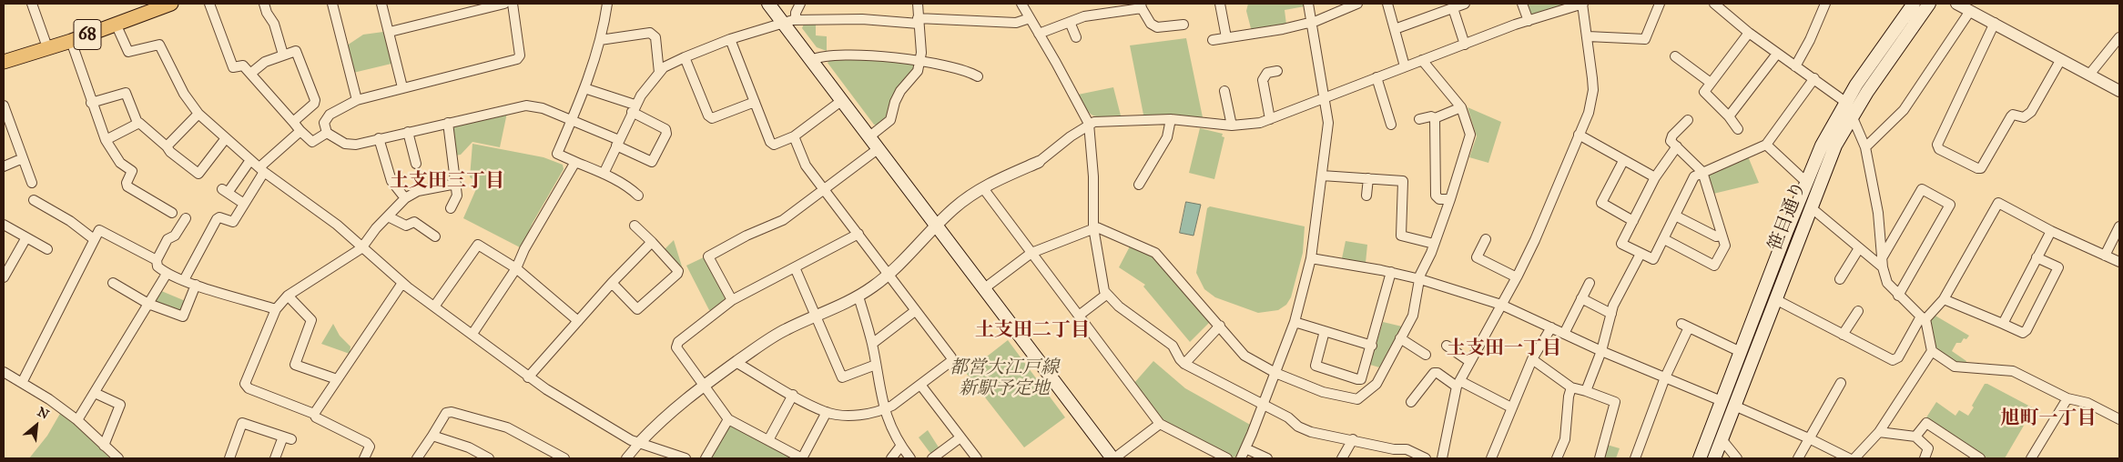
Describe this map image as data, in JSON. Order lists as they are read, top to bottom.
{
  "streets": {
    "main road": ["68", "笹目通り"]
  },
  "districts": [
    "土支田三丁目",
    "土支田二丁目",
    "土支田一丁目",
    "旭町一丁目"
  ],
  "parks": ["都営大江戸線 新駅予定地"],
  "north": "top right"
}
